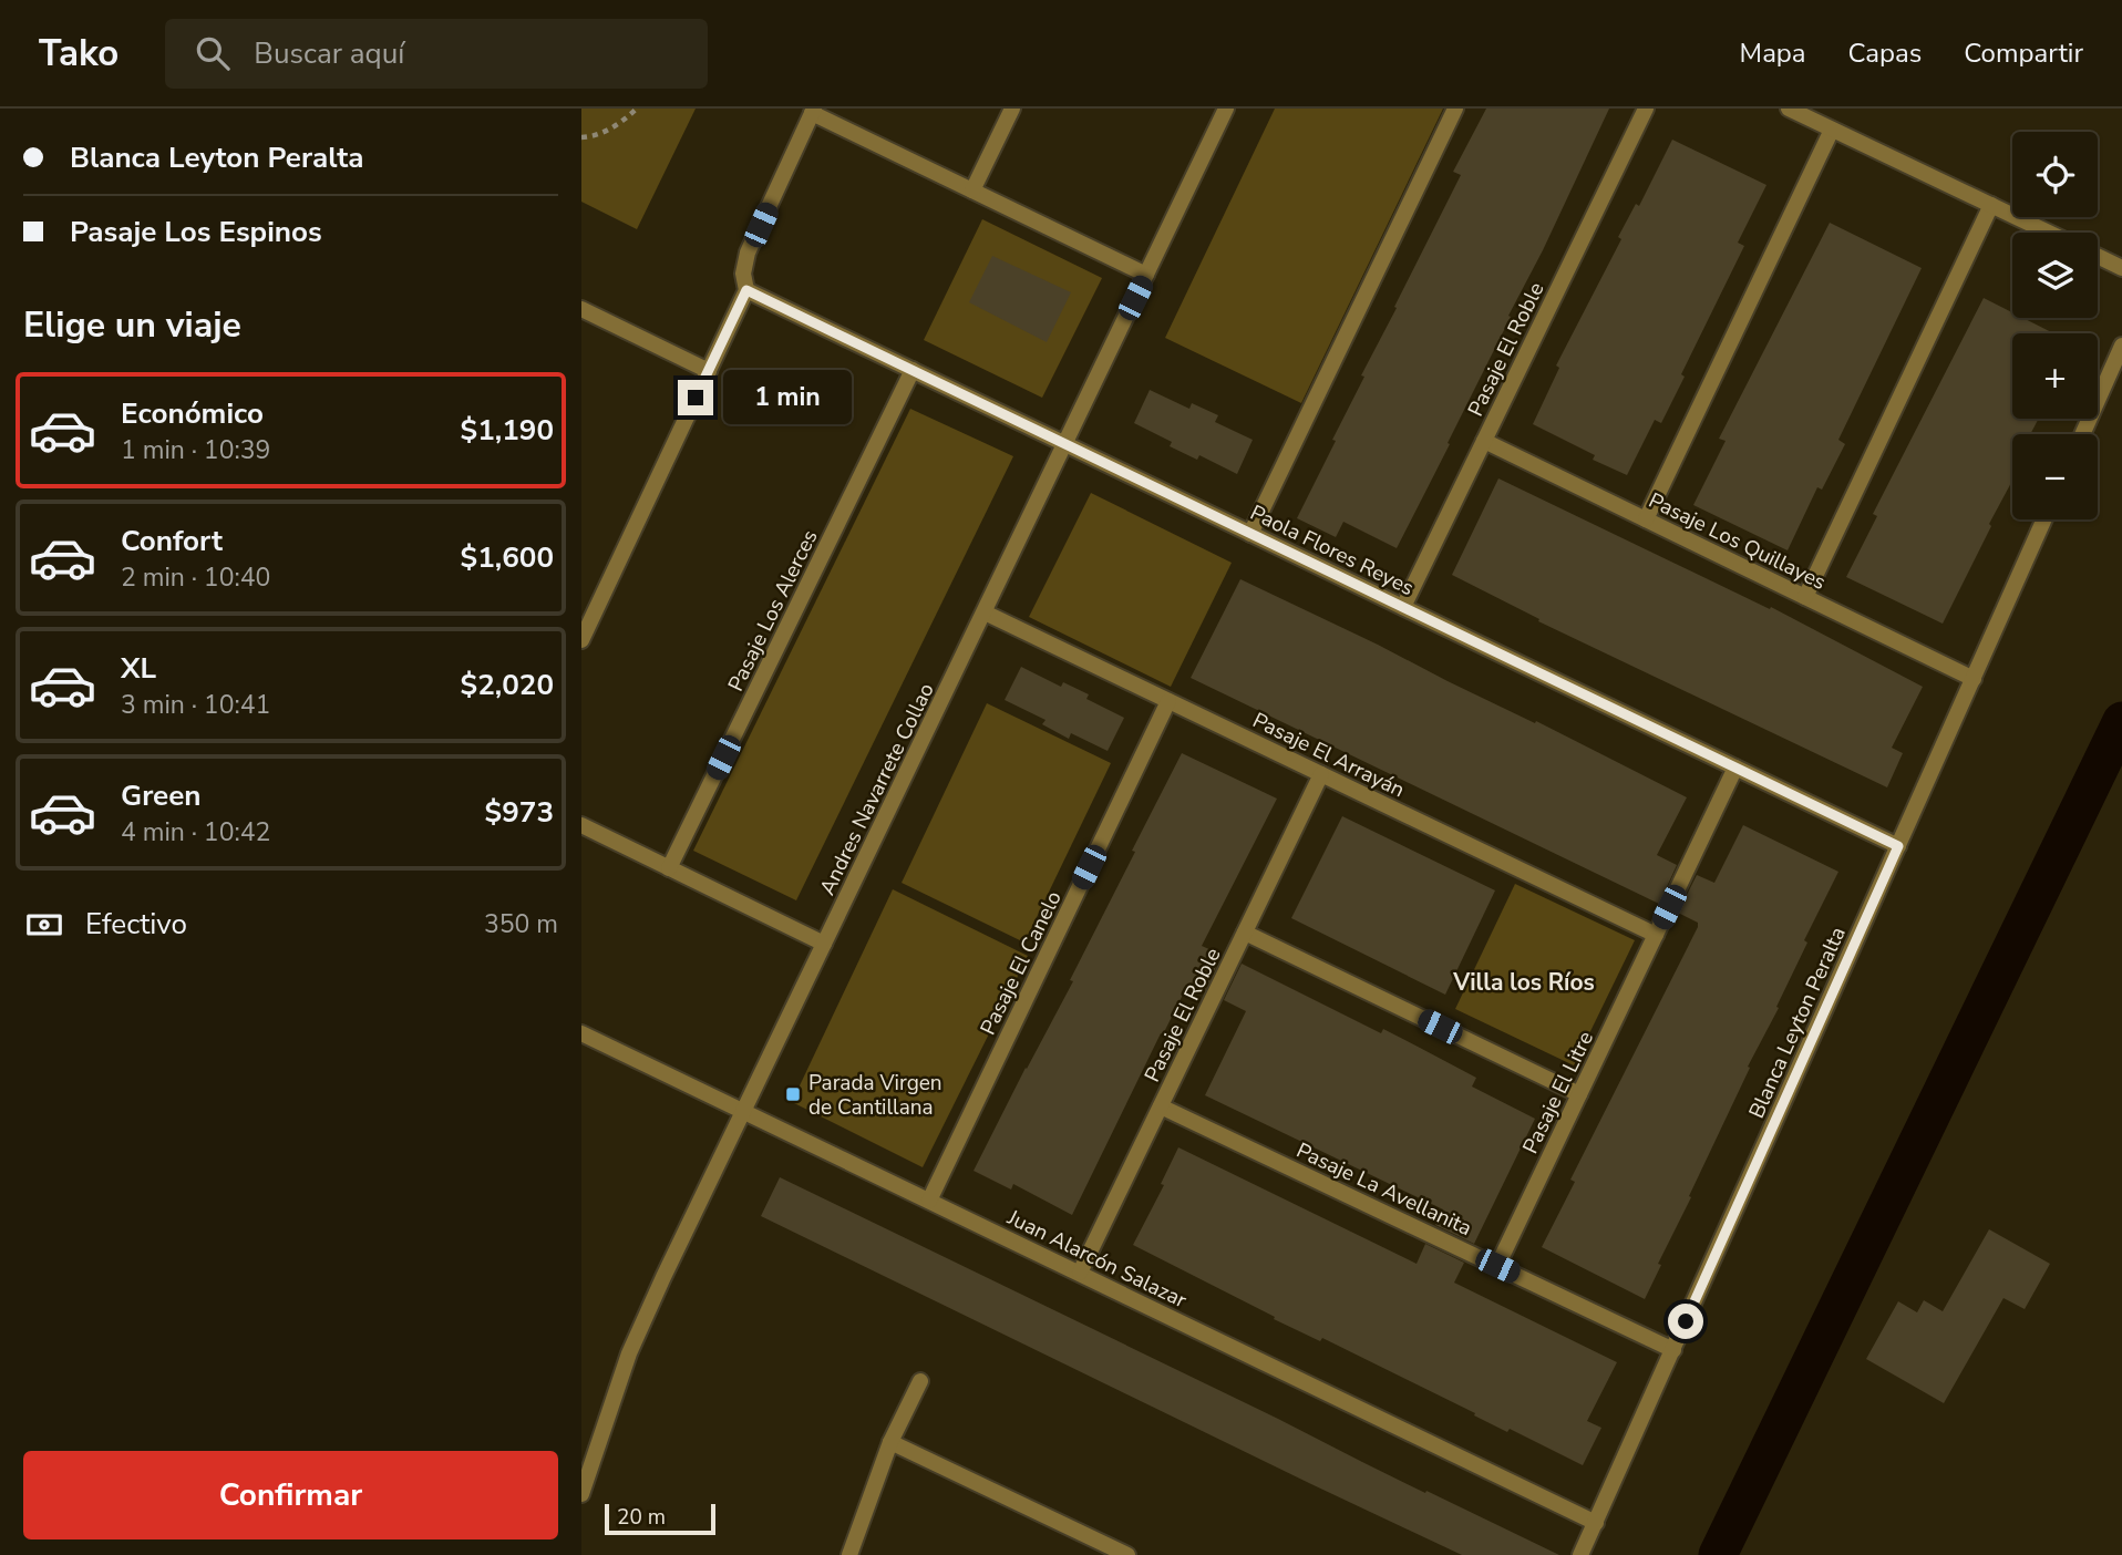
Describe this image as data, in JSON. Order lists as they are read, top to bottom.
{
  "streets": {
    "street": [
      "Pasaje El Roble",
      "Pasaje Los Quillayes",
      "Paola Flores Reyes",
      "Pasaje Los Alerces",
      "Pasaje El Arrayán",
      "Andres Navarrete Collao",
      "Pasaje El Canelo",
      "Blanca Leyton Peralta",
      "Pasaje El Litre",
      "Pasaje La Avellanita",
      "Juan Alarcón Salazar"
    ]
  },
  "crossings": [
    ["Pasaje El Roble", "Pasaje Los Quillayes"],
    ["Pasaje El Roble", "Paola Flores Reyes"],
    ["Pasaje El Roble", "Pasaje El Arrayán"],
    ["Pasaje El Roble", "Pasaje La Avellanita"],
    ["Pasaje El Roble", "Juan Alarcón Salazar"],
    ["Pasaje Los Quillayes", "Blanca Leyton Peralta"],
    ["Paola Flores Reyes", "Pasaje Los Alerces"],
    ["Paola Flores Reyes", "Andres Navarrete Collao"],
    ["Paola Flores Reyes", "Blanca Leyton Peralta"],
    ["Paola Flores Reyes", "Pasaje El Litre"],
    ["Pasaje El Arrayán", "Andres Navarrete Collao"],
    ["Pasaje El Arrayán", "Pasaje El Canelo"],
    ["Pasaje El Arrayán", "Pasaje El Litre"],
    ["Andres Navarrete Collao", "Juan Alarcón Salazar"],
    ["Pasaje El Canelo", "Juan Alarcón Salazar"],
    ["Blanca Leyton Peralta", "Pasaje La Avellanita"],
    ["Blanca Leyton Peralta", "Juan Alarcón Salazar"],
    ["Pasaje El Litre", "Pasaje La Avellanita"]
  ],
  "districts": ["Villa los Ríos"],
  "places": {
    "transit": ["Parada Virgen de Cantillana"]
  },
  "scale_bar": "20 m",
  "page": {
    "header": "Tako",
    "search": "Buscar aquí",
    "nav": ["Mapa", "Capas", "Compartir"],
    "banner": ["Blanca Leyton Peralta", "Pasaje Los Espinos"],
    "map_buttons": ["+", "−"],
    "heading": "Elige un viaje",
    "bubble": "1 min",
    "list": [
      {
        "name": "Económico",
        "note": "1 min · 10:39",
        "value": "$1,190"
      },
      {
        "name": "Confort",
        "note": "2 min · 10:40",
        "value": "$1,600"
      },
      {
        "name": "XL",
        "note": "3 min · 10:41",
        "value": "$2,020"
      },
      {
        "name": "Green",
        "note": "4 min · 10:42",
        "value": "$973"
      }
    ],
    "pay": ["Efectivo", "350 m"],
    "buttons": "Confirmar",
    "scale": "20 m"
  }
}
